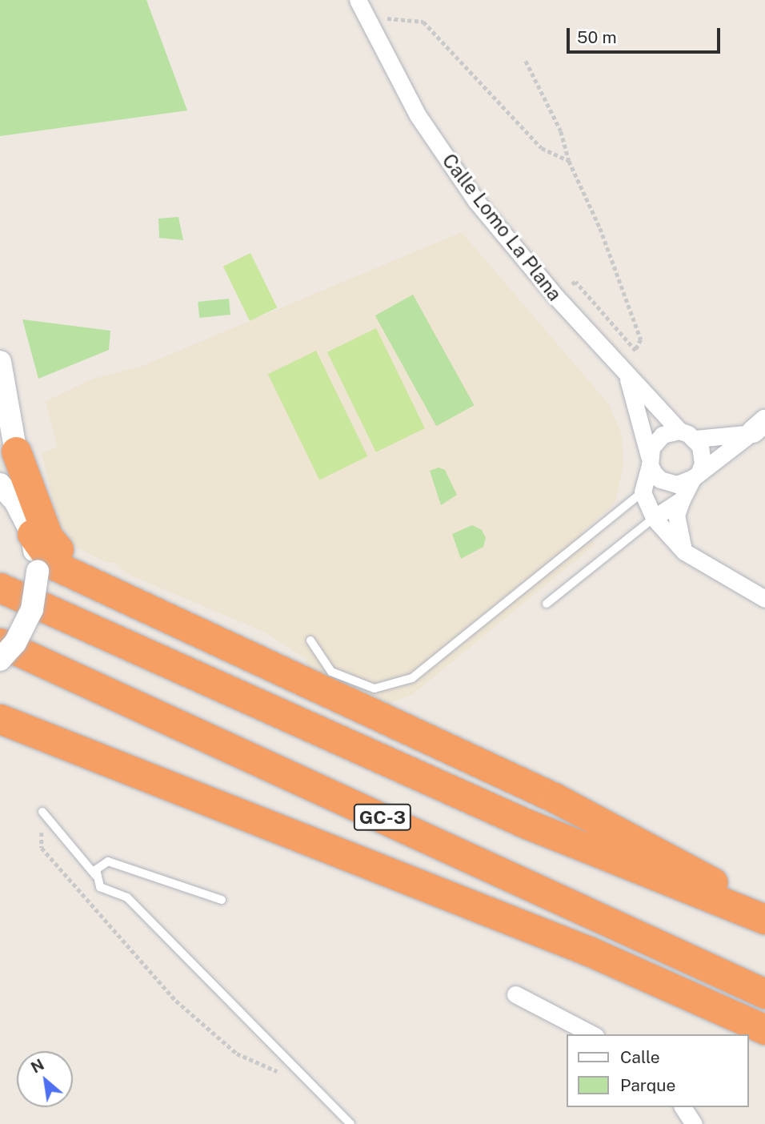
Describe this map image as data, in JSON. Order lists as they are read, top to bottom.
{
  "streets": {
    "highway": ["GC-3"],
    "street": ["Calle Lomo La Plana"]
  },
  "legend": ["Calle", "Parque"],
  "scale_bar": "50 m",
  "north": "top left"
}
